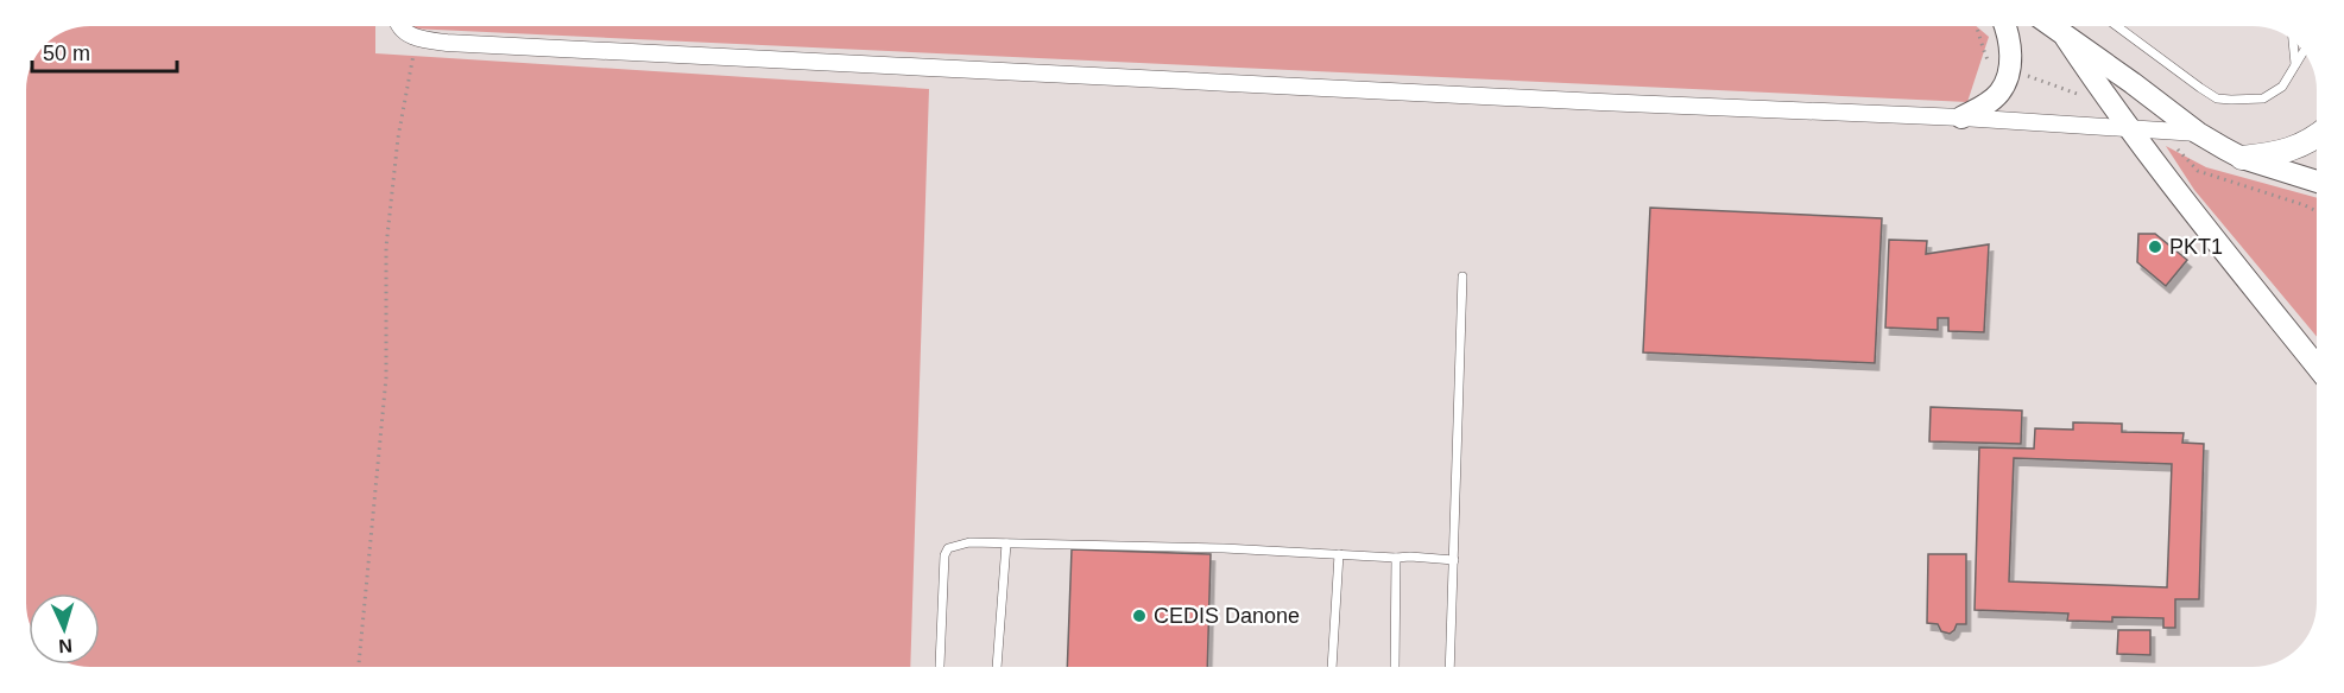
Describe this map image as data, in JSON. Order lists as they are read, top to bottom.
{
  "places": ["PKT1", "CEDIS Danone"],
  "scale_bar": "50 m",
  "north": "bottom"
}
